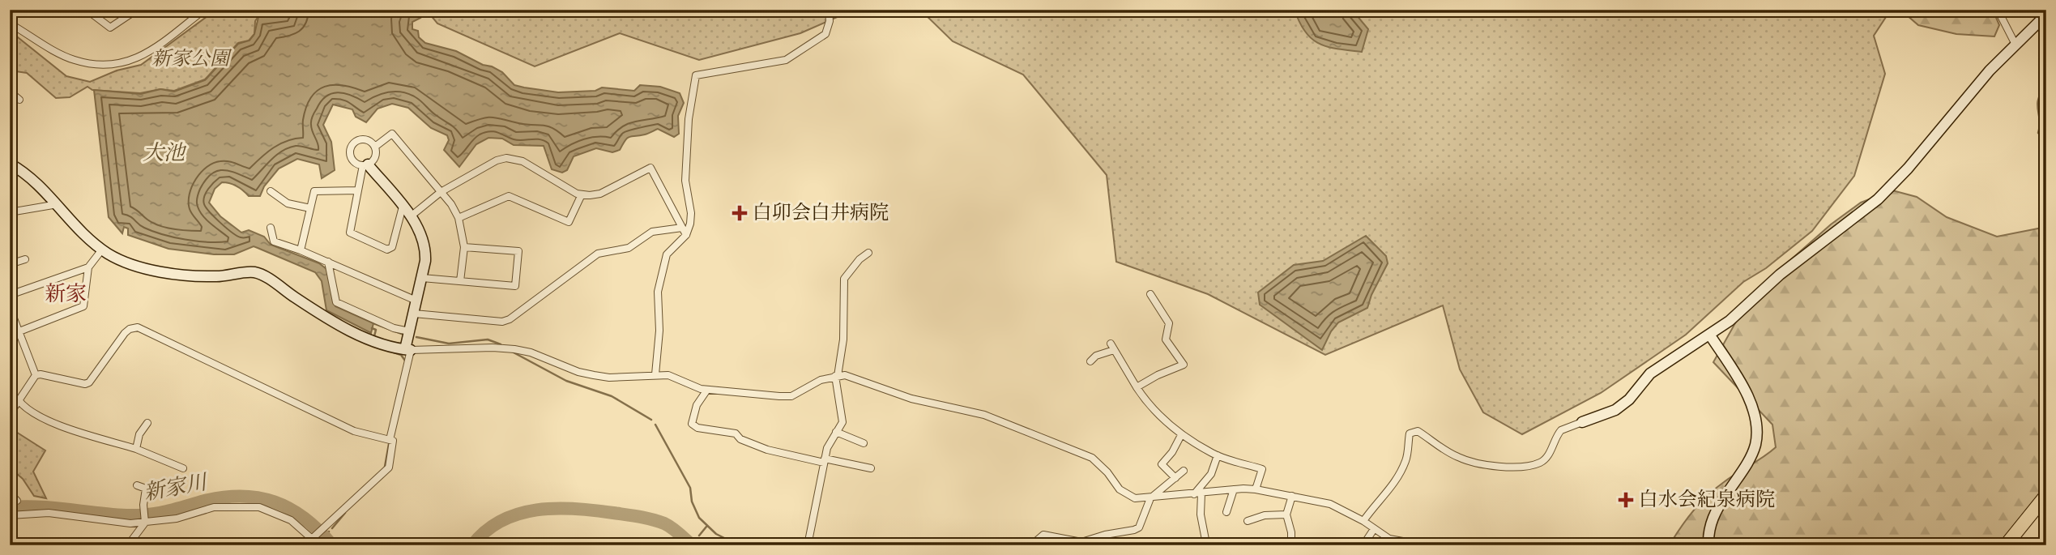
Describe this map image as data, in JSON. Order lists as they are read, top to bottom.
{
  "districts": ["新家"],
  "water": ["大池", "新家川"],
  "parks": ["新家公園"],
  "places": {
    "health": ["白卯会白井病院", "白水会紀泉病院"]
  }
}
